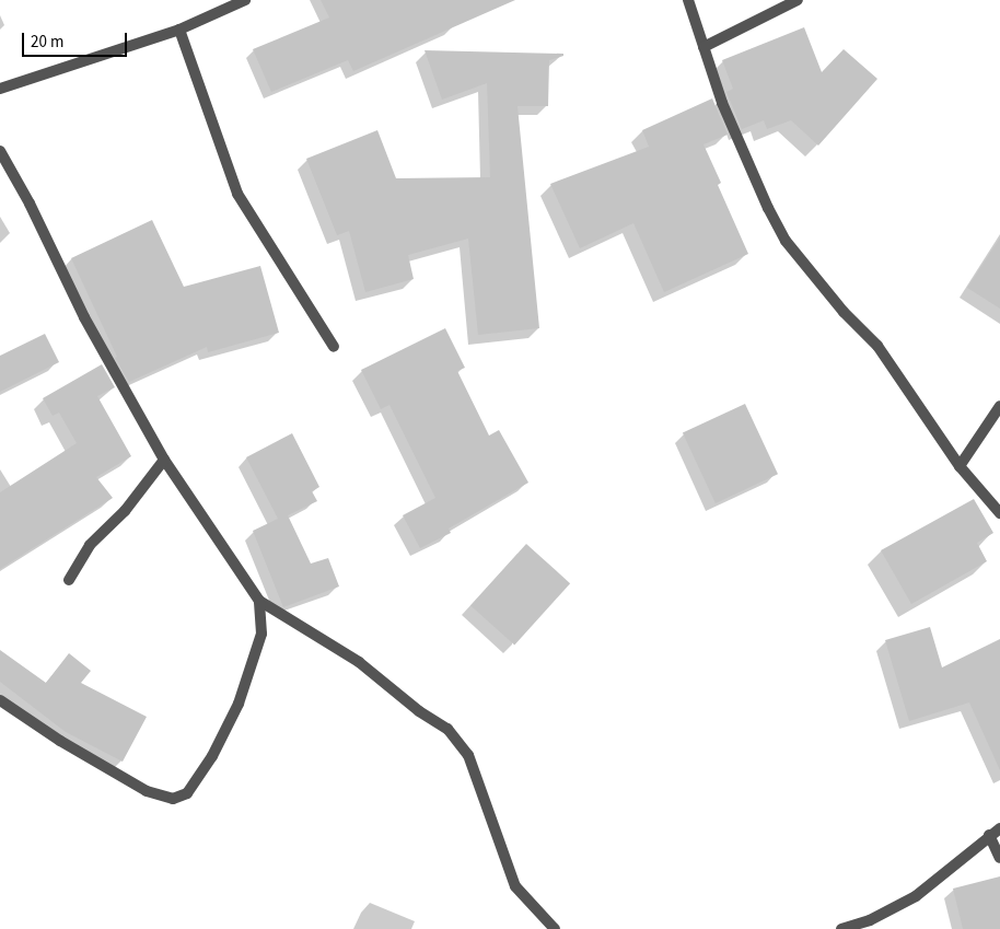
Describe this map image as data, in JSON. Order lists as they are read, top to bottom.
{
  "scale_bar": "20 m"
}
